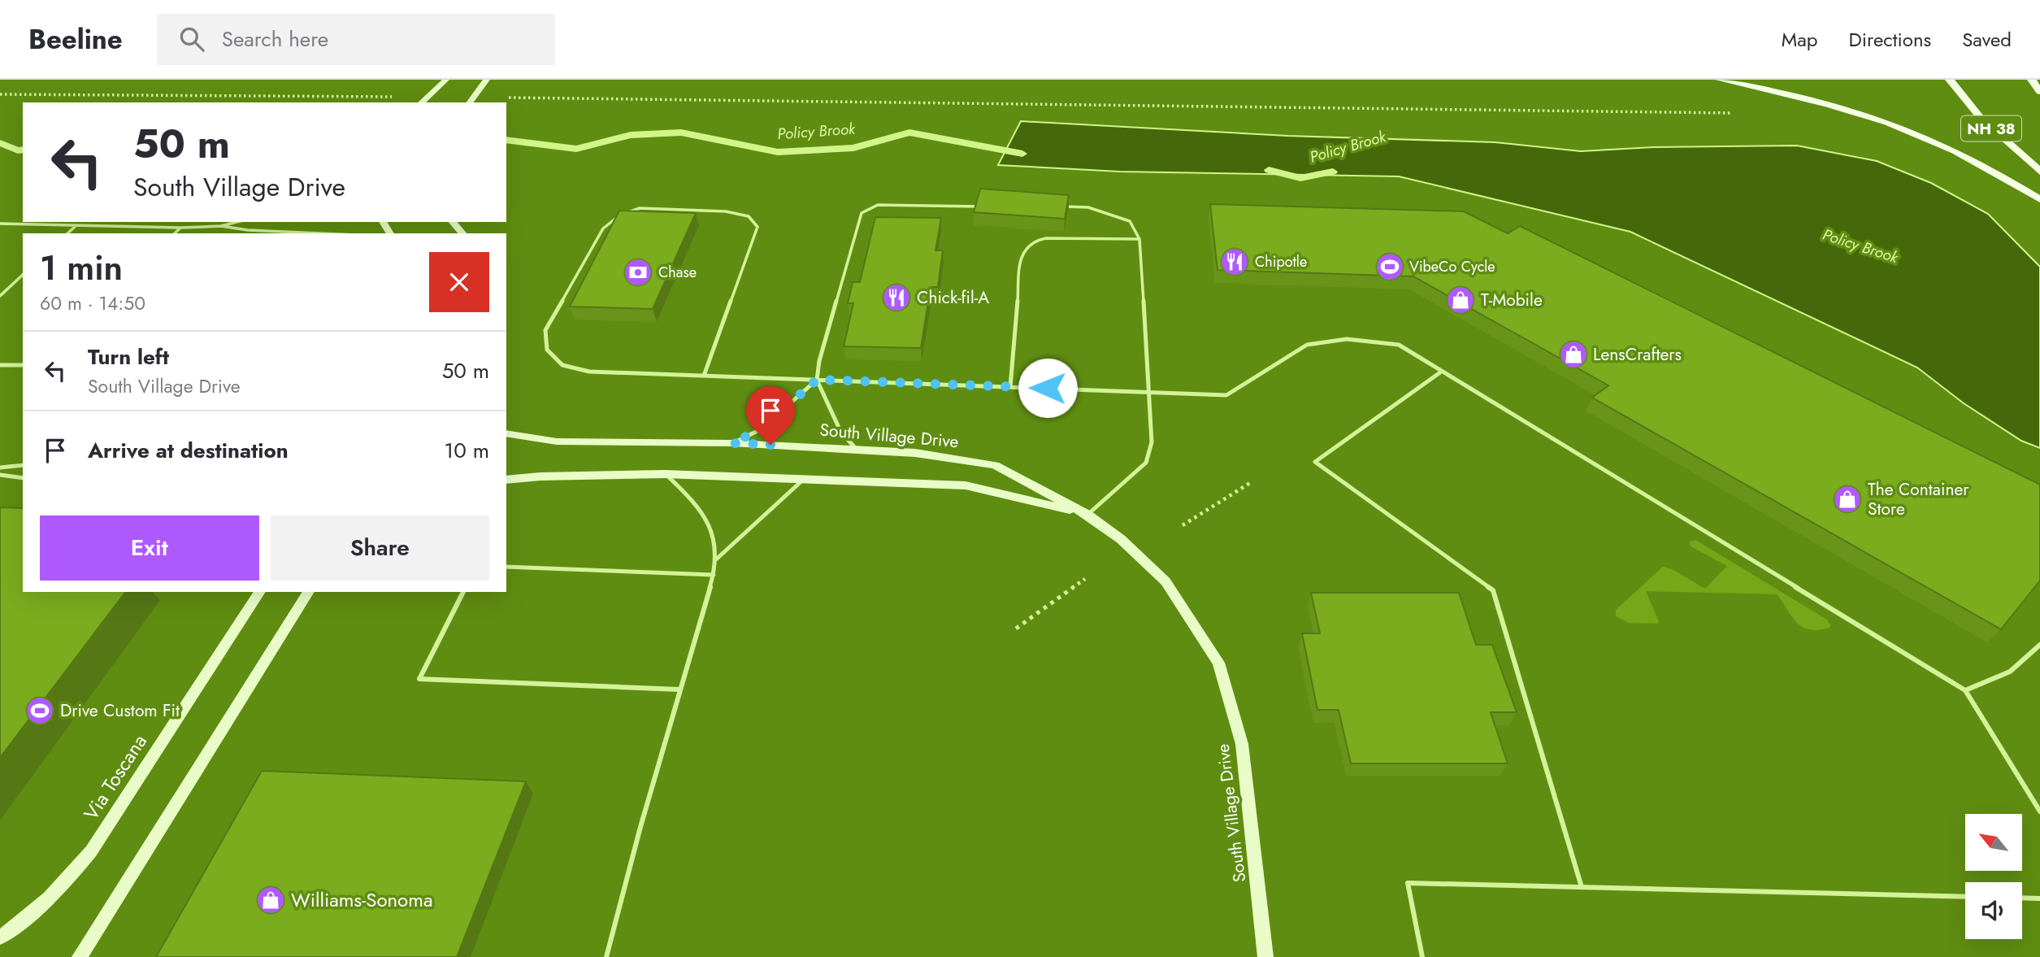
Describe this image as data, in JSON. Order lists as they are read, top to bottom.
{
  "streets": {
    "main road": ["NH 38", "South Village Drive", "Via Toscana"]
  },
  "water": ["Policy Brook"],
  "places": {
    "restaurant": ["Chipotle", "Chick-fil-A"],
    "sports": ["VibeCo Cycle", "Drive Custom Fit"],
    "bank": ["Chase"],
    "shop": [
      "T-Mobile",
      "LensCrafters",
      "The Container Store",
      "Williams-Sonoma"
    ]
  },
  "north": "top left",
  "page": {
    "header": "Beeline",
    "search": "Search here",
    "nav": ["Map", "Directions", "Saved"],
    "turn": ["50 m", "South Village Drive"],
    "heading": ["1 min", "60 m · 14:50"],
    "list": [
      {
        "name": "Turn left",
        "note": "South Village Drive",
        "value": "50 m"
      },
      {
        "name": "Arrive at destination",
        "value": "10 m"
      }
    ],
    "buttons": ["Exit", "Share"]
  }
}
